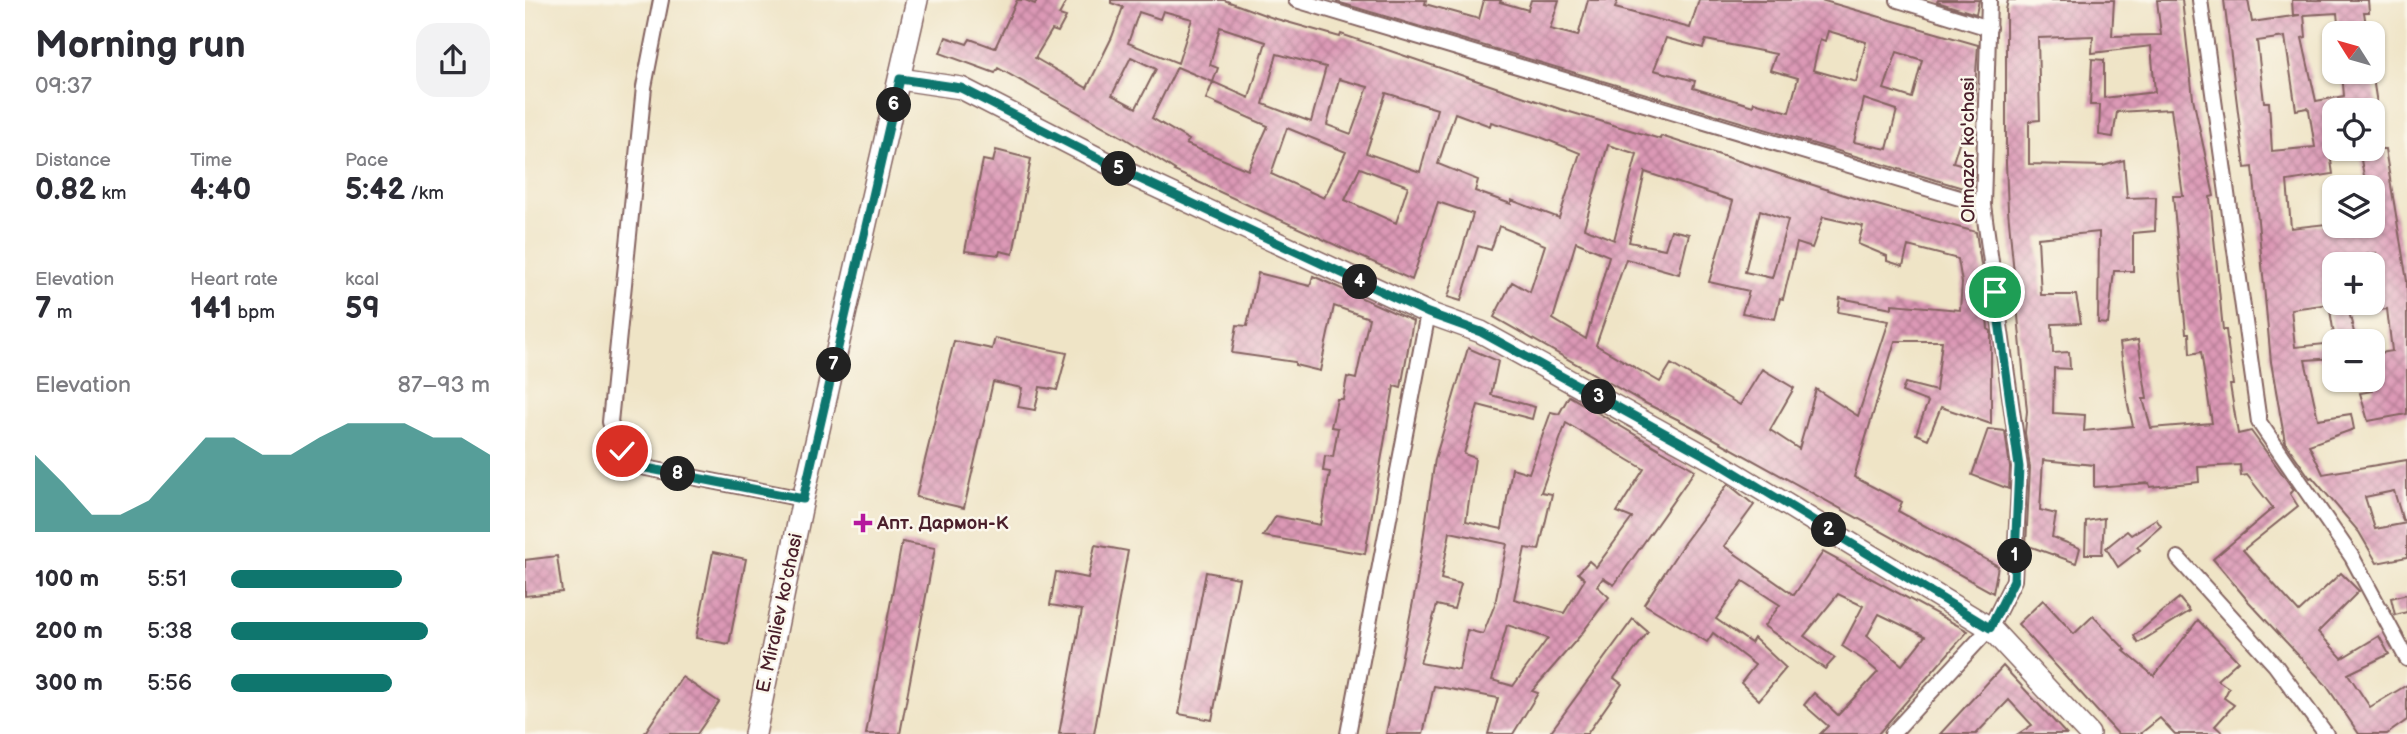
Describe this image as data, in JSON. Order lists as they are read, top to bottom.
{
  "streets": {
    "street": ["Olmazor ko'chasi", "E. Miraliev ko'chasi"]
  },
  "places": {
    "health": ["Апт. Дармон-К"]
  },
  "north": "top left",
  "page": {
    "heading": ["Morning run", "09:37"],
    "map_buttons": ["+", "−"],
    "pins": [
      "6",
      "5",
      "4",
      "7",
      "3",
      "8",
      "2",
      "1"
    ],
    "stats": [
      ["Distance", "0.82 km"],
      ["Time", "4:40"],
      ["Pace", "5:42 /km"],
      ["Elevation", "7 m"],
      ["Heart rate", "141 bpm"],
      ["kcal", "59"]
    ],
    "chart": ["Elevation", "87–93 m"],
    "list": [
      {
        "name": "100 m",
        "note": "5:51"
      },
      {
        "name": "200 m",
        "note": "5:38"
      },
      {
        "name": "300 m",
        "note": "5:56"
      }
    ]
  }
}
